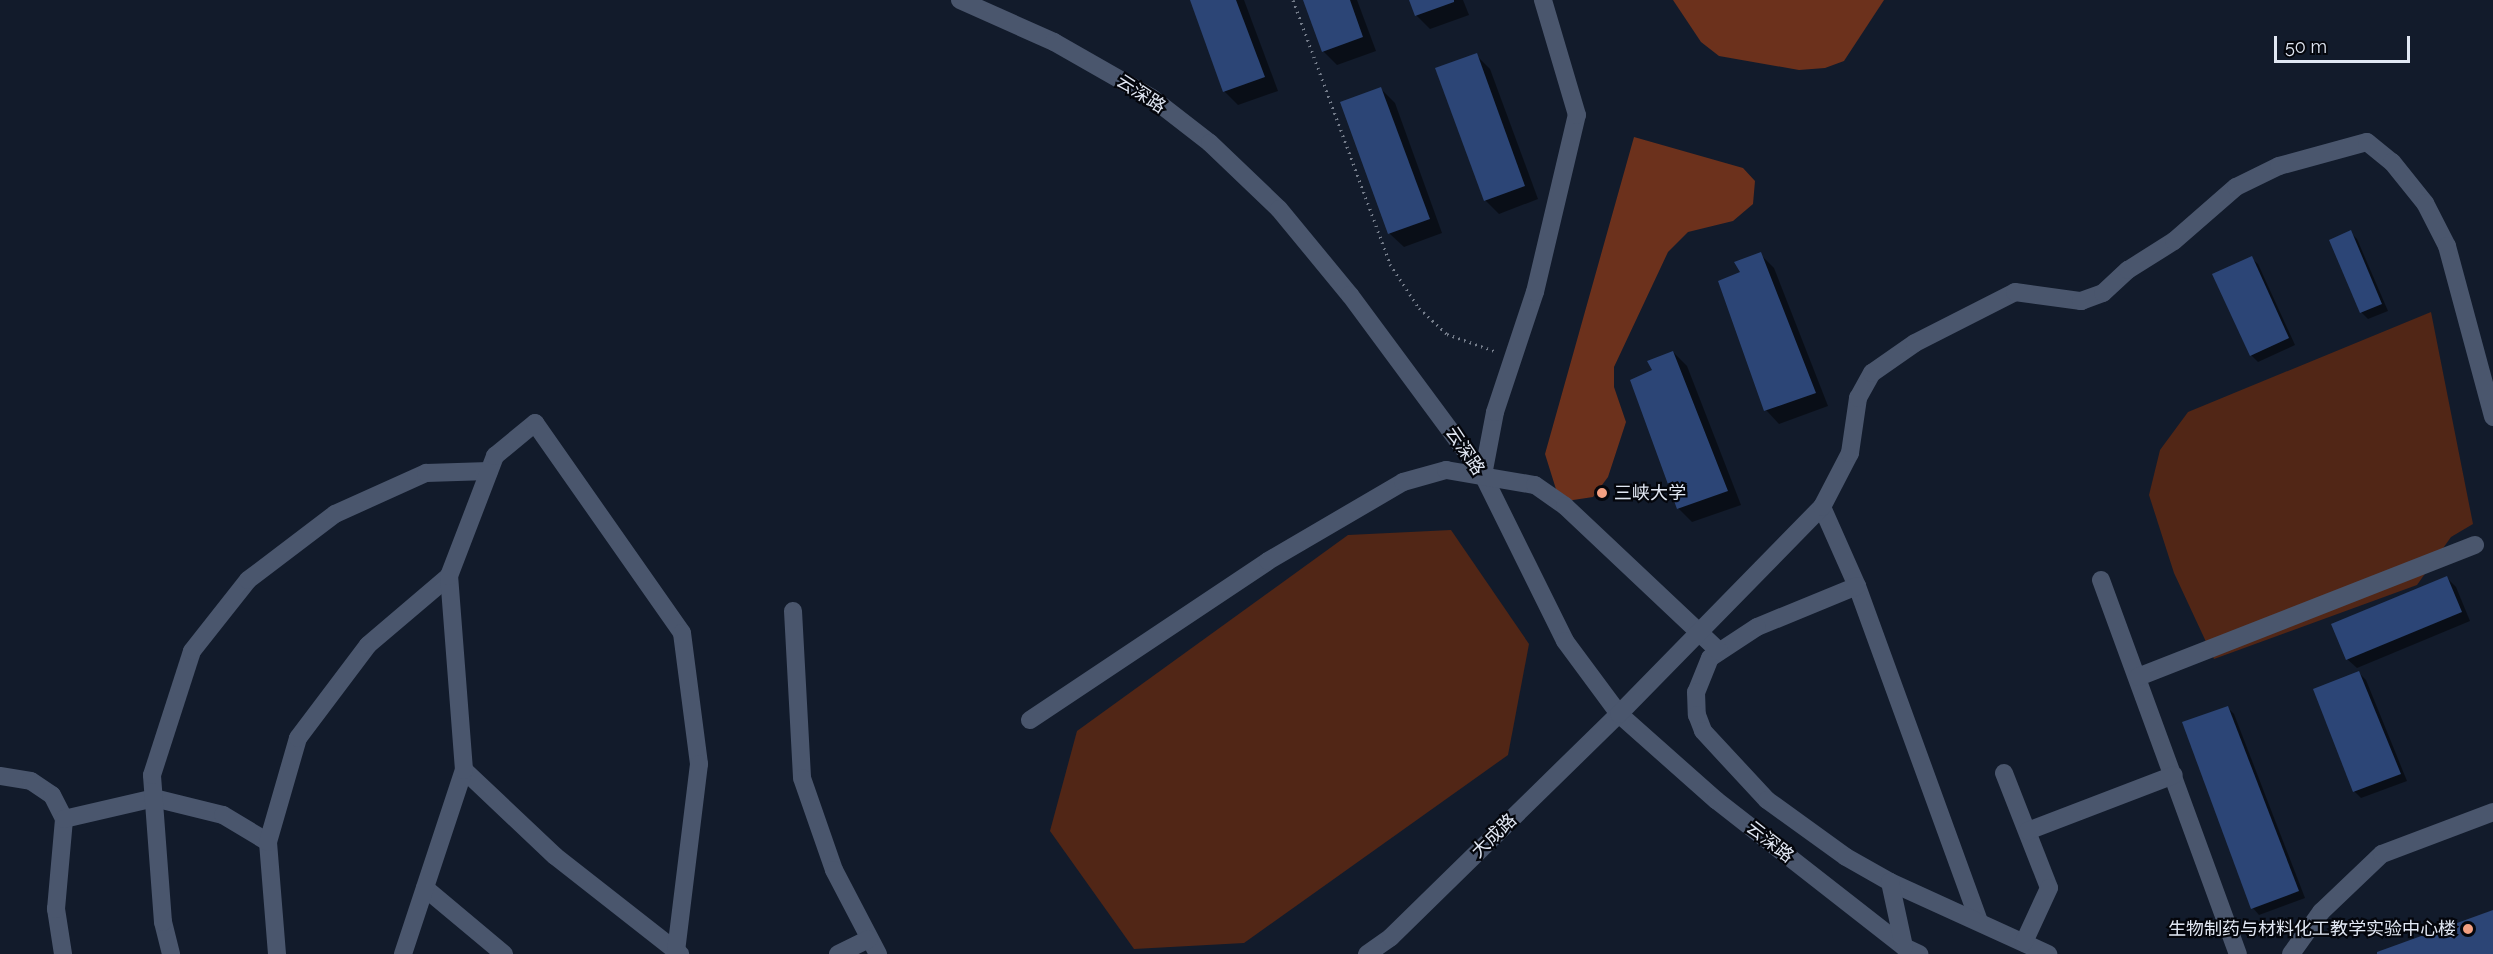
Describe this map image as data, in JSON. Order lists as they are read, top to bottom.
{
  "streets": {
    "street": ["云深路", "大成路"]
  },
  "crossings": [
    ["云深路", "大成路"]
  ],
  "places": ["三峡大学", "生物制药与材料化工教学实验中心楼"],
  "scale_bar": "50 m"
}
